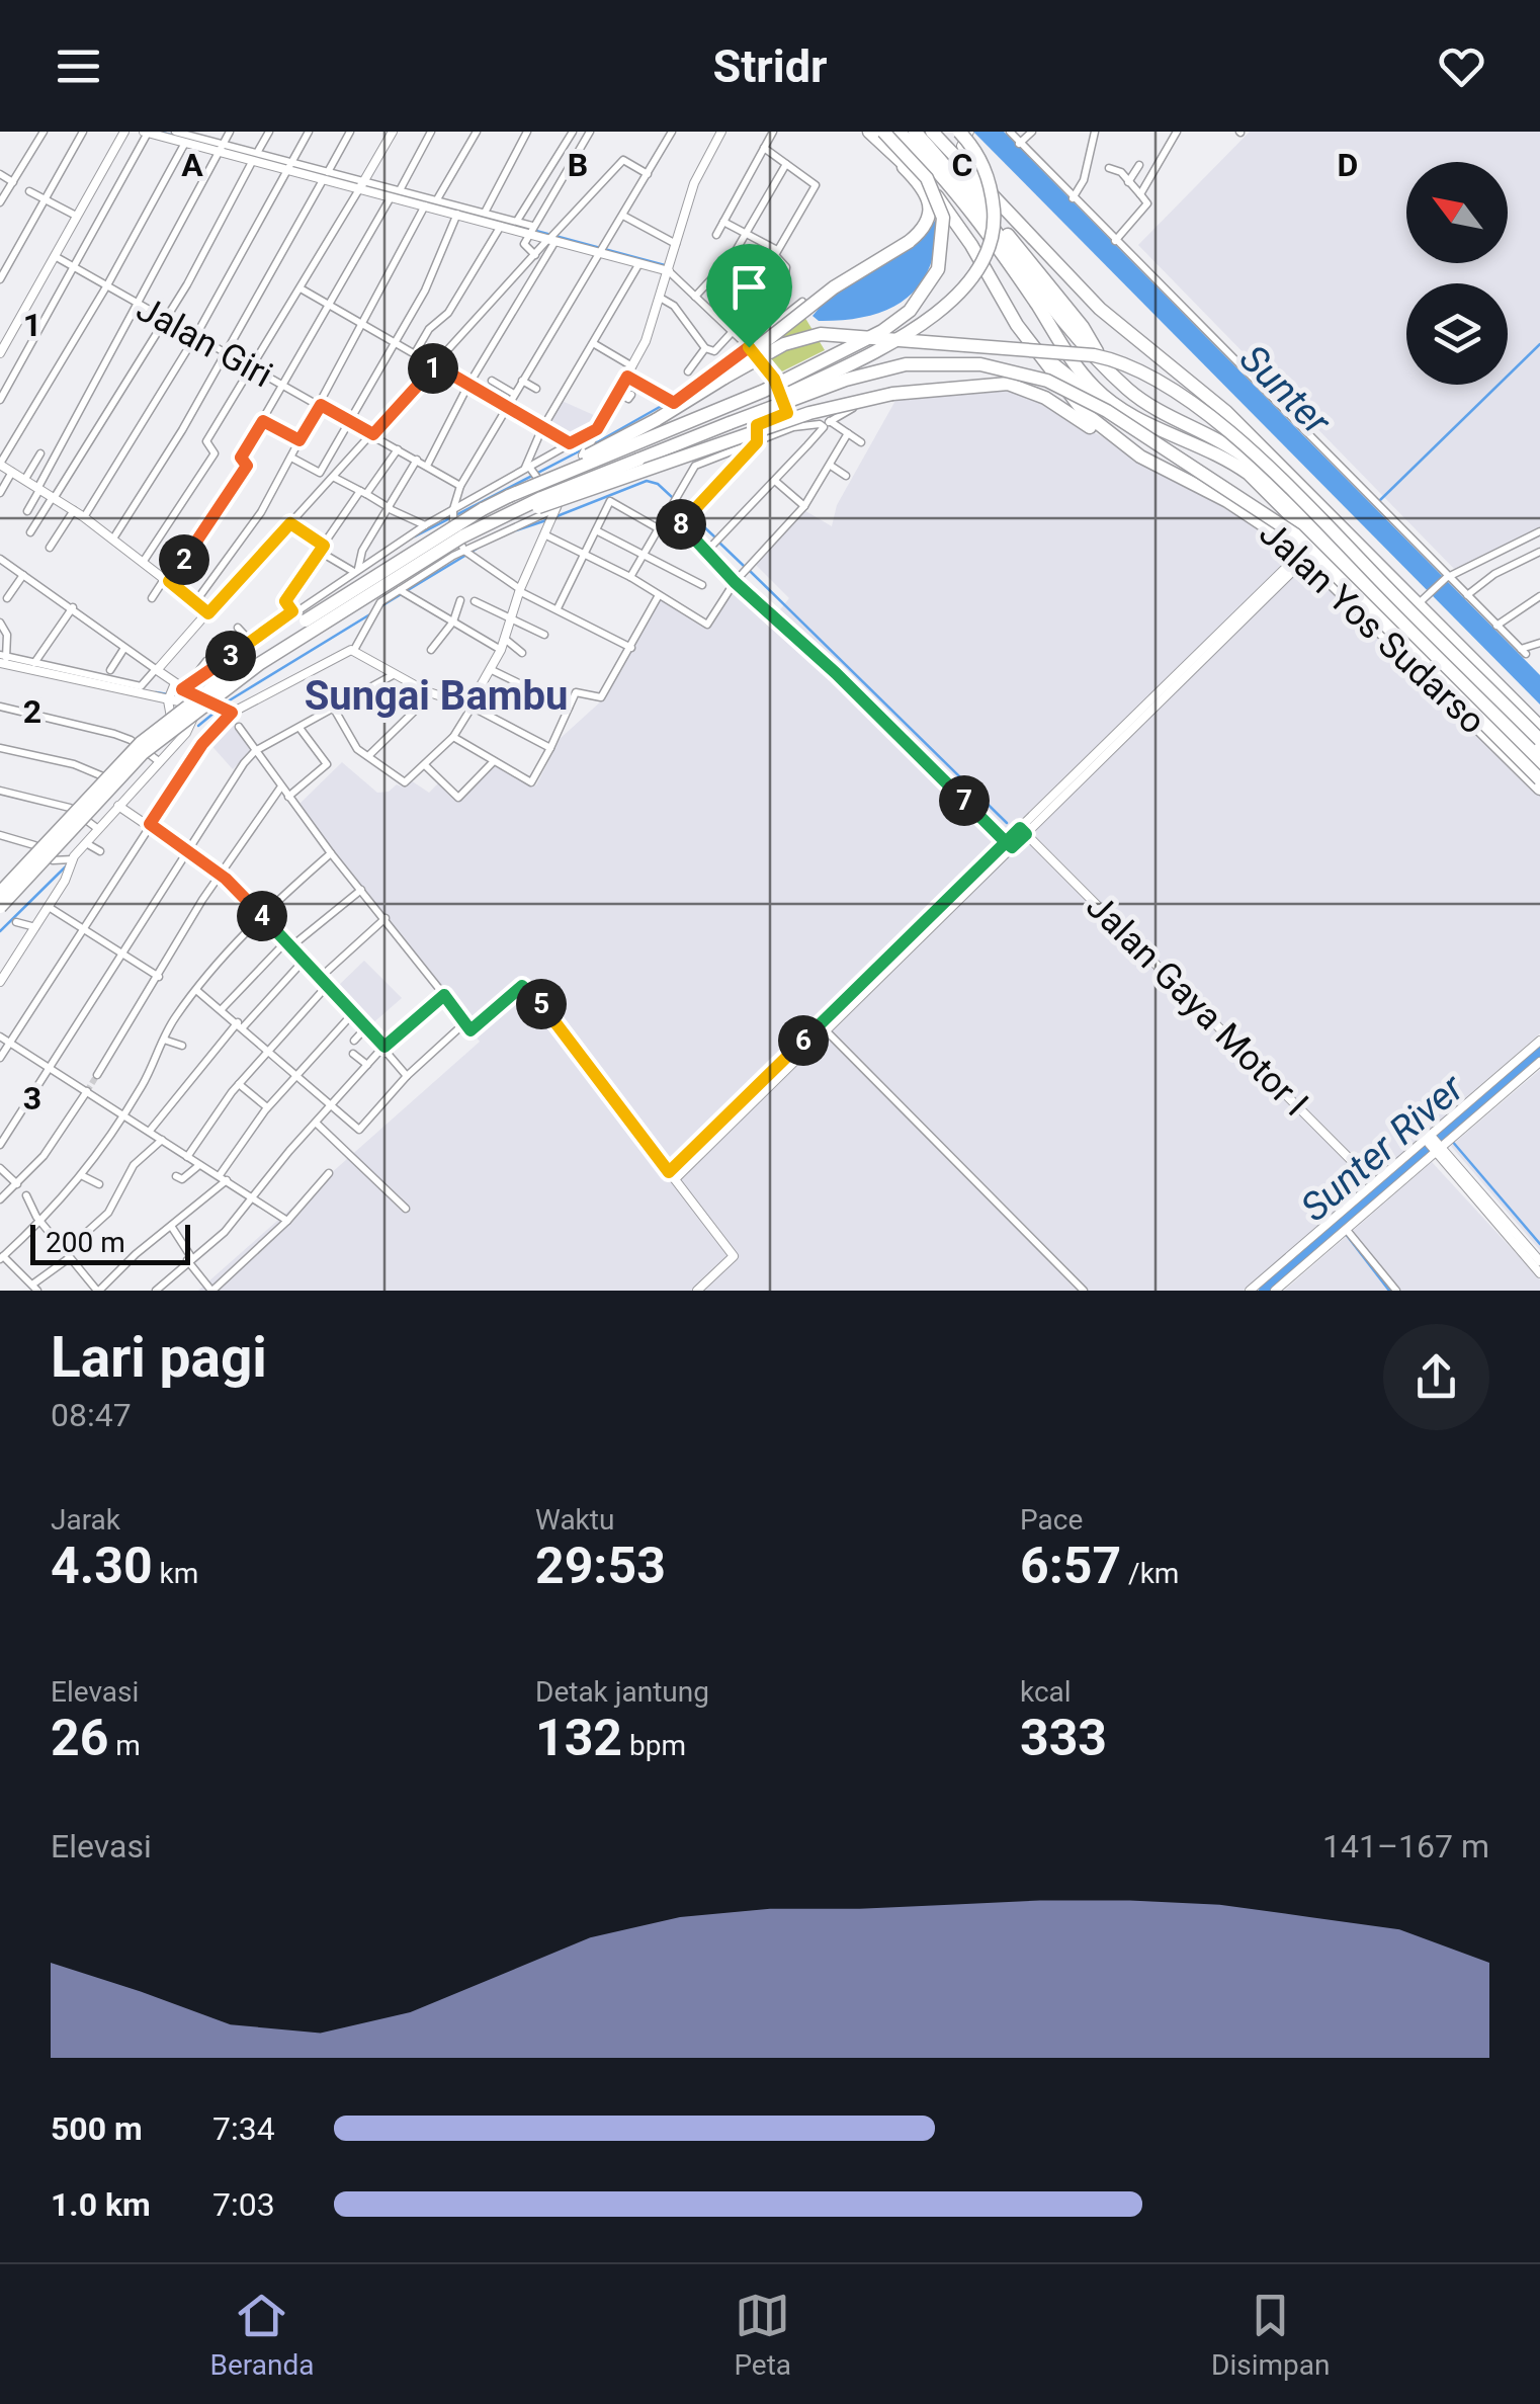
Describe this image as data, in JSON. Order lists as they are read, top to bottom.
{
  "streets": {
    "highway": ["Jalan Yos Sudarso"],
    "street": ["Jalan Giri", "Jalan Gaya Motor I"]
  },
  "districts": ["Sungai Bambu"],
  "water": ["Sunter", "Sunter River"],
  "scale_bar": "200 m",
  "north": "top left",
  "page": {
    "header": "Stridr",
    "pins": [
      "1",
      "8",
      "2",
      "3",
      "7",
      "4",
      "5",
      "6"
    ],
    "scale": "200 m",
    "heading": ["Lari pagi", "08:47"],
    "stats": [
      ["Jarak", "4.30 km"],
      ["Waktu", "29:53"],
      ["Pace", "6:57 /km"],
      ["Elevasi", "26 m"],
      ["Detak jantung", "132 bpm"],
      ["kcal", "333"]
    ],
    "chart": ["Elevasi", "141–167 m"],
    "list": [
      {
        "name": "500 m",
        "note": "7:34"
      },
      {
        "name": "1.0 km",
        "note": "7:03"
      }
    ],
    "tabs": ["Beranda", "Peta", "Disimpan"]
  },
  "grid": {
    "columns": [
      "A",
      "B",
      "C",
      "D"
    ],
    "rows": ["1", "2", "3"]
  }
}
